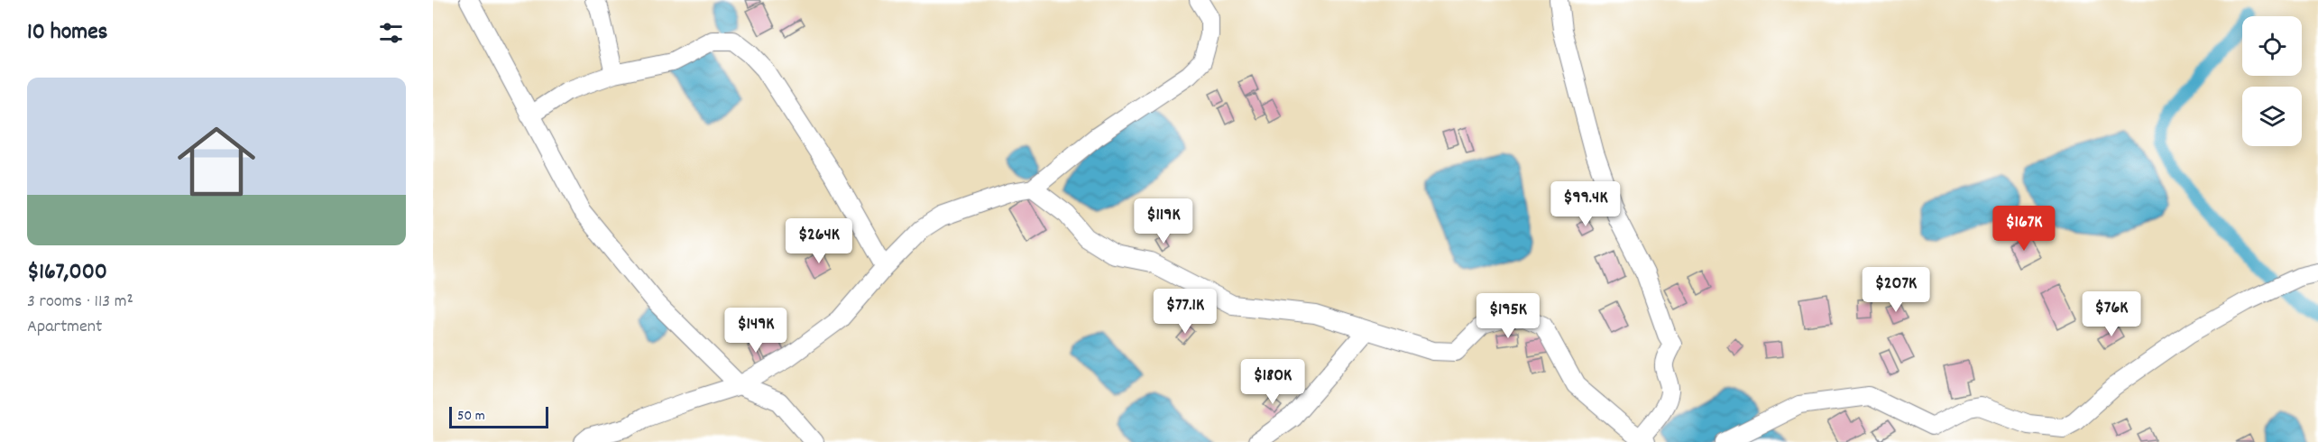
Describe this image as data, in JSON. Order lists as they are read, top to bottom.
{
  "scale_bar": "50 m",
  "page": {
    "heading": "10 homes",
    "list": [
      {
        "name": "$167,000",
        "note": "3 rooms · 113 m² · Apartment"
      }
    ],
    "price": [
      "$99.4K",
      "$119K",
      "$167K",
      "$264K",
      "$207K",
      "$77.1K",
      "$76K",
      "$195K",
      "$149K",
      "$180K"
    ],
    "scale": "50 m"
  }
}
